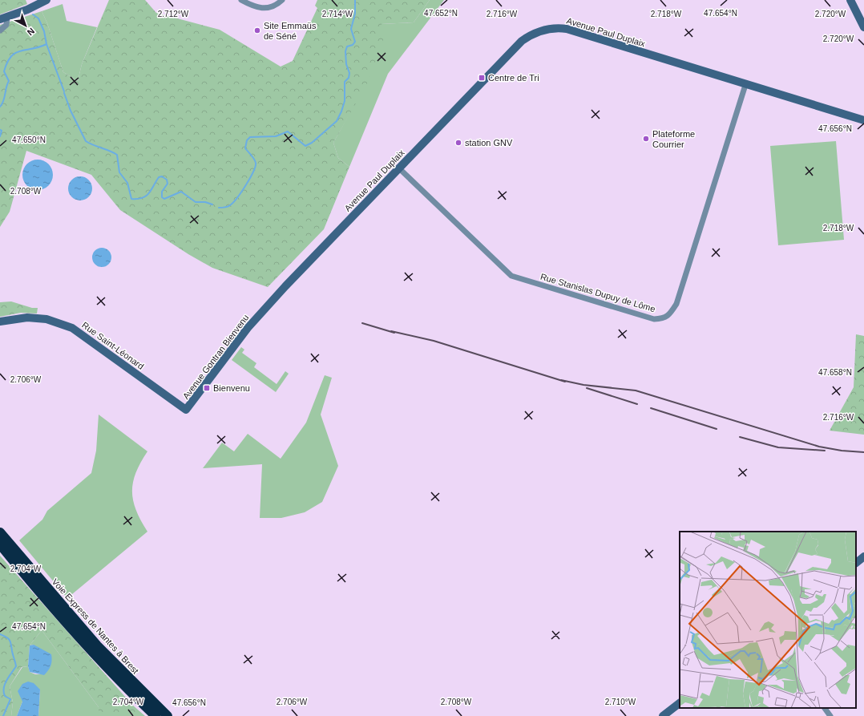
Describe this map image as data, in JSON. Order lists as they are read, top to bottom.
{
  "streets": {
    "highway": ["Voie Express de Nantes à Brest"],
    "main road": ["Avenue Paul Duplaix", "Rue Saint-Léonard", "Avenue Gontran Bienvenu"],
    "street": ["Rue Stanislas Dupuy de Lôme"]
  },
  "crossings": [
    ["Avenue Paul Duplaix", "Rue Stanislas Dupuy de Lôme"],
    ["Avenue Paul Duplaix", "Avenue Gontran Bienvenu"],
    ["Rue Saint-Léonard", "Avenue Gontran Bienvenu"]
  ],
  "places": {
    "other": ["Site Emmaüs de Séné", "Plateforme Courrier", "station GNV"],
    "transit": ["Centre de Tri", "Bienvenu"]
  },
  "north": "bottom right",
  "coordinates": [
    "47.652°N",
    "47.654°N",
    "2.720°W",
    "2.712°W",
    "2.714°W",
    "2.716°W",
    "2.718°W",
    "47.656°N",
    "47.650°N",
    "2.708°W",
    "47.658°N",
    "2.706°W",
    "2.704°W",
    "2.710°W"
  ]
}
